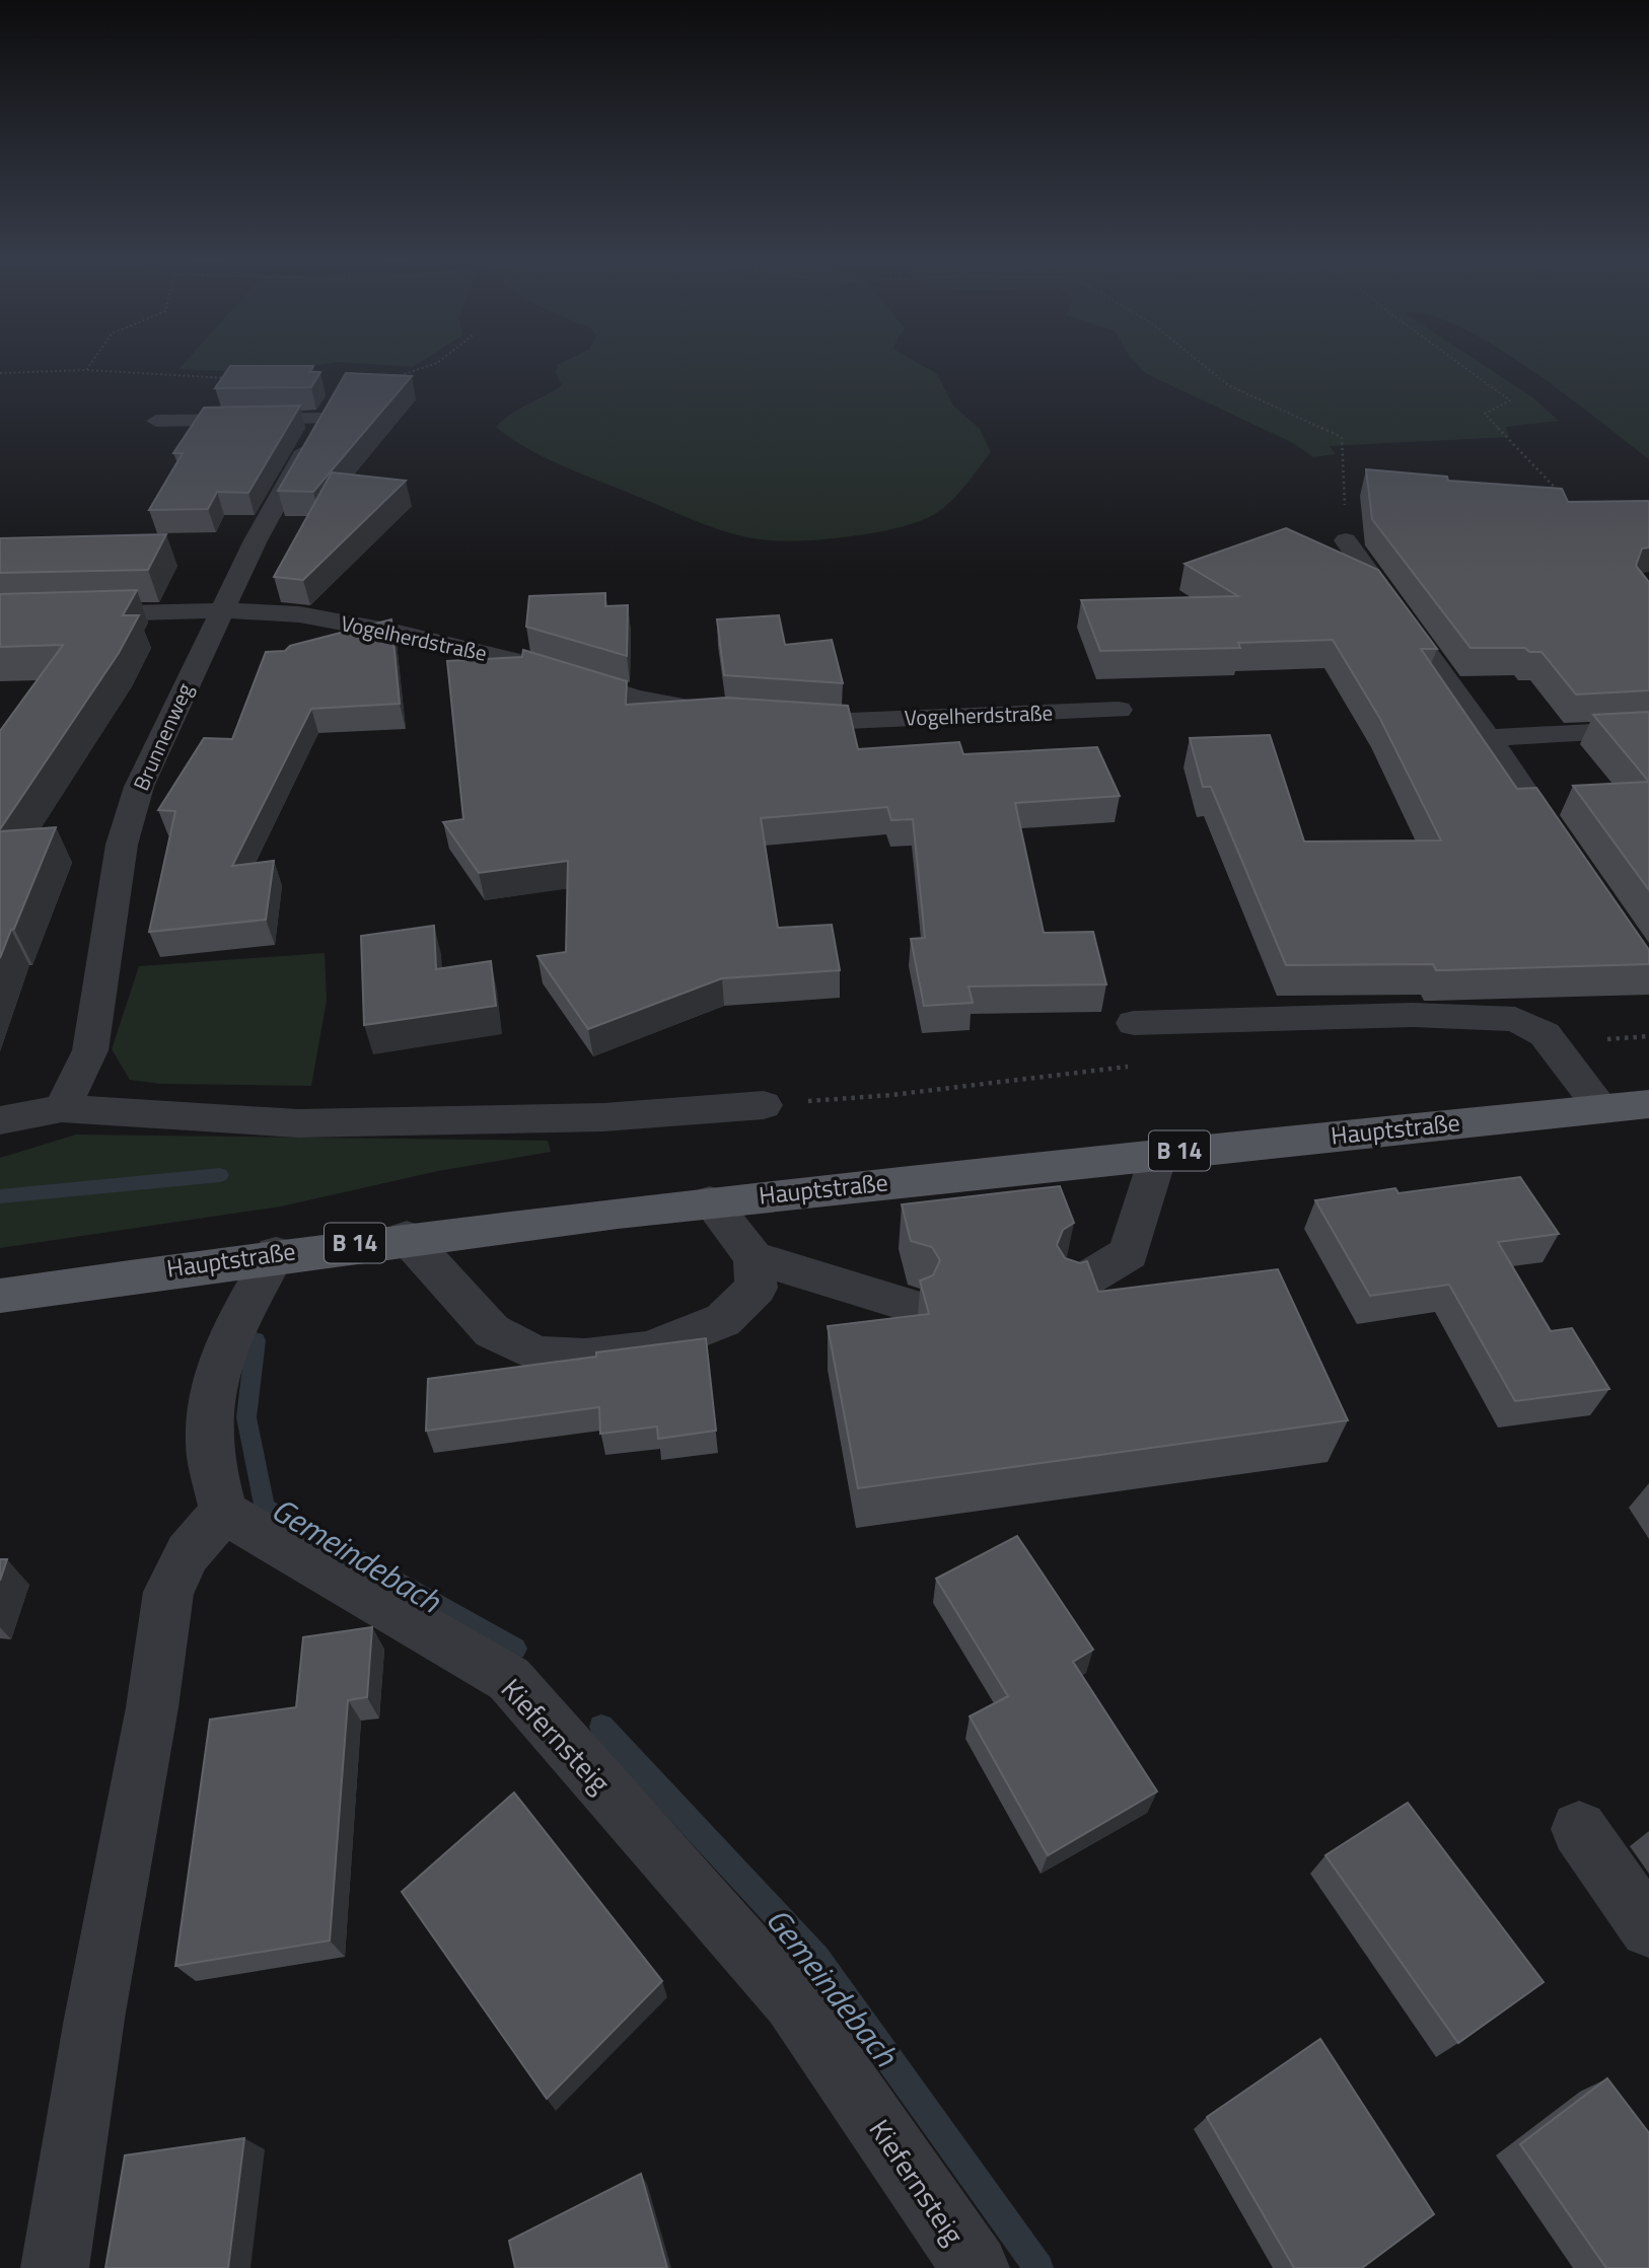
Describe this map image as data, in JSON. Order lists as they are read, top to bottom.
{
  "streets": {
    "main road": ["Hauptstraße", "B 14"],
    "street": ["Vogelherdstraße", "Brunnenweg", "Kiefernsteig"]
  },
  "crossings": [
    ["Vogelherdstraße", "Brunnenweg"]
  ],
  "water": ["Gemeindebach"]
}
